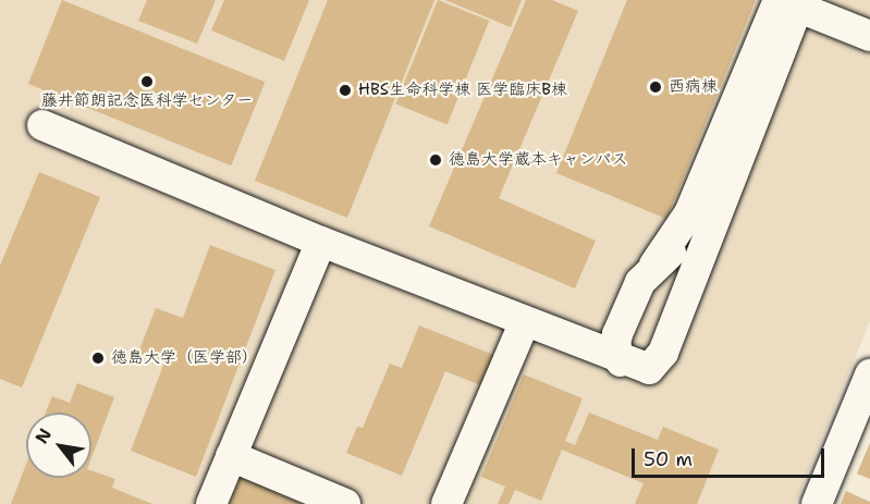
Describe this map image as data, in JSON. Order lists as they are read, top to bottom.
{
  "places": [
    "藤井節朗記念医科学センター",
    "西病棟",
    "HBS生命科学棟 医学臨床B棟",
    "徳島大学蔵本キャンパス",
    "徳島大学（医学部）"
  ],
  "scale_bar": "50 m",
  "north": "top left"
}
